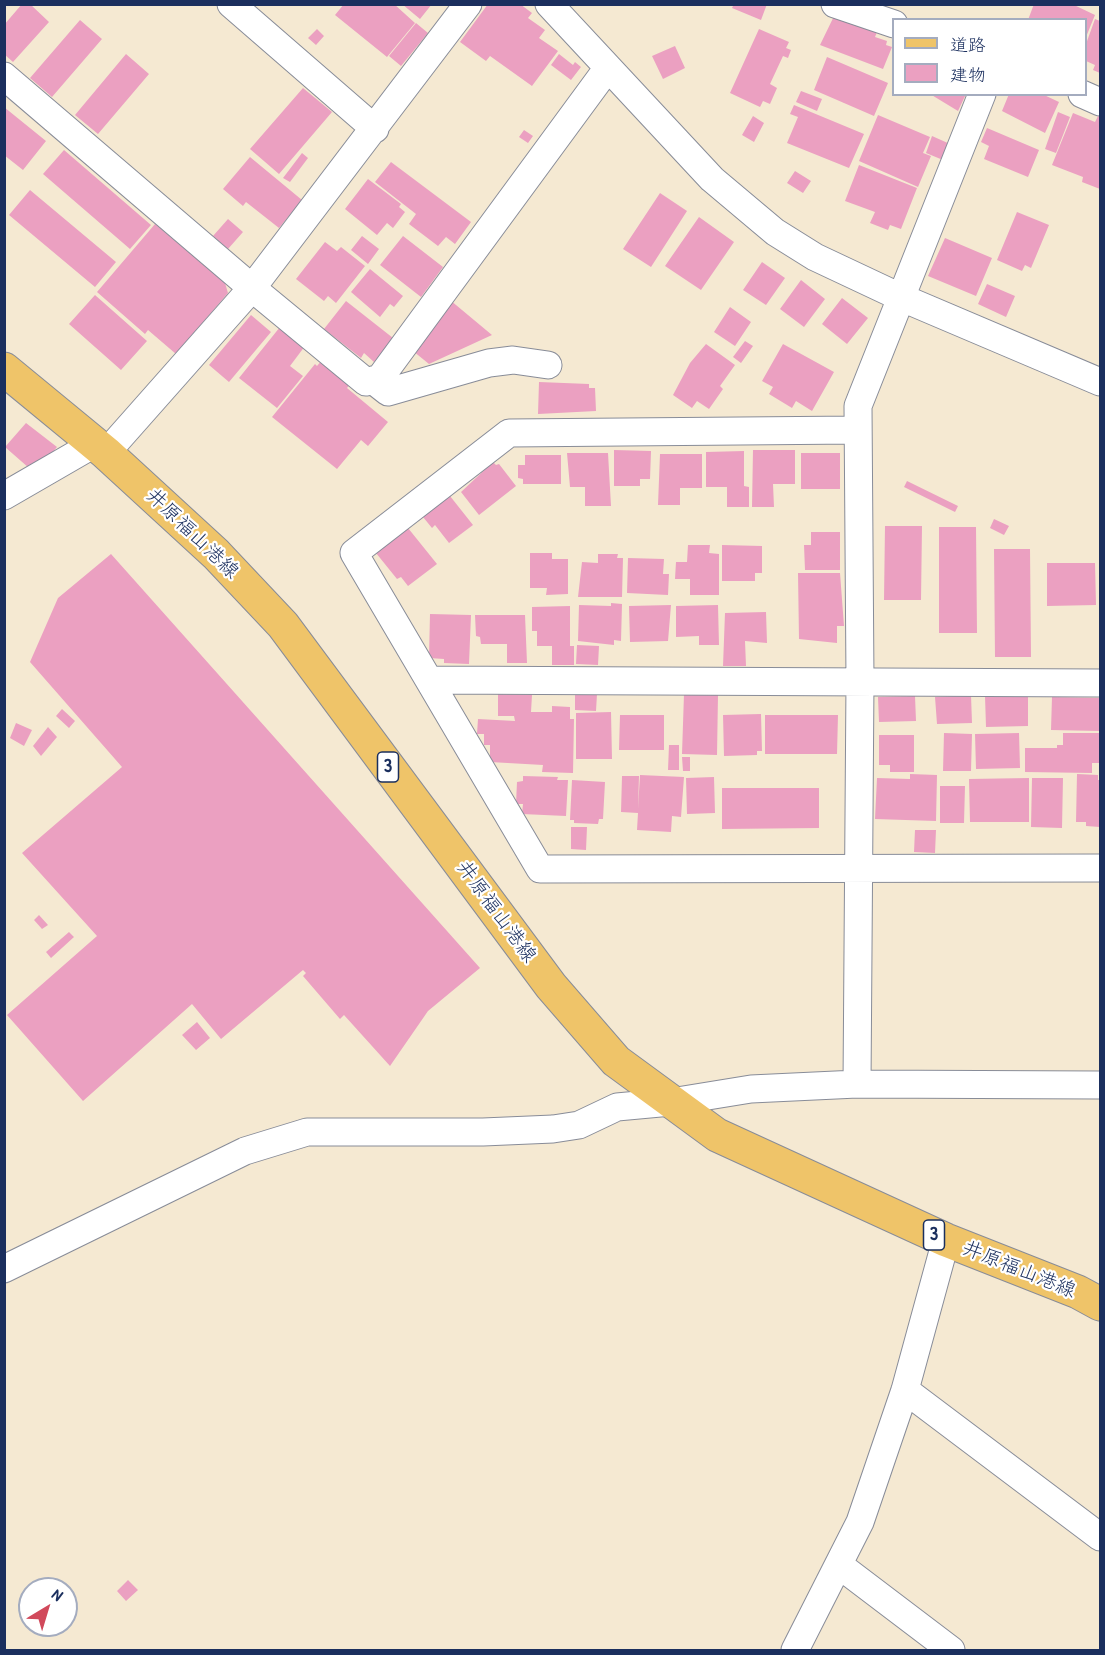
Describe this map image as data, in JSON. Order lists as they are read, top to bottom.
{
  "streets": {
    "main road": ["井原福山港線", "3"]
  },
  "legend": ["道路", "建物"],
  "north": "top right"
}
